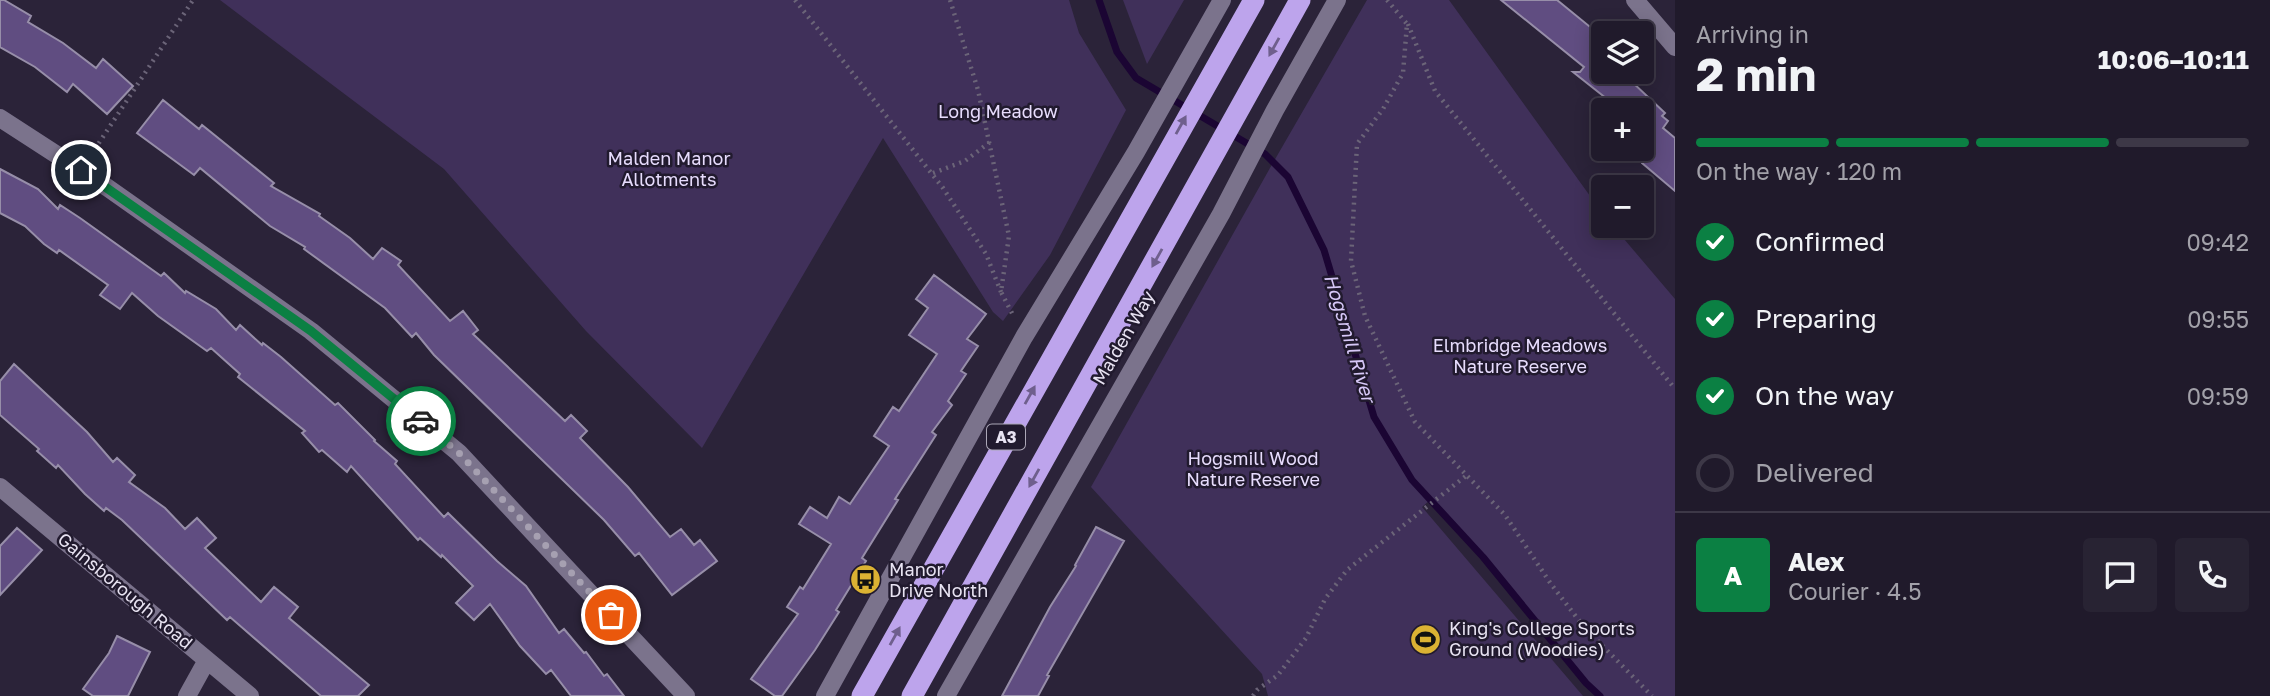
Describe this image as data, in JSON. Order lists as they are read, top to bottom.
{
  "streets": {
    "highway": ["Malden Way", "A3"],
    "street": ["Gainsborough Road"]
  },
  "water": ["Hogsmill River"],
  "parks": [
    "Long Meadow",
    "Malden Manor Allotments",
    "Elmbridge Meadows Nature Reserve",
    "Hogsmill Wood Nature Reserve"
  ],
  "places": {
    "bus stop": ["Manor Drive North"],
    "sports": ["King's College Sports Ground (Woodies)"]
  },
  "page": {
    "heading": ["2 min", "Arriving in", "10:06–10:11"],
    "panel": ["Alex", "Courier · 4.5"],
    "map_buttons": ["+", "−"],
    "bar": "On the way · 120 m",
    "list": [
      ["Confirmed", "09:42"],
      ["Preparing", "09:55"],
      ["On the way", "09:59"],
      "Delivered"
    ],
    "round": "A"
  }
}
